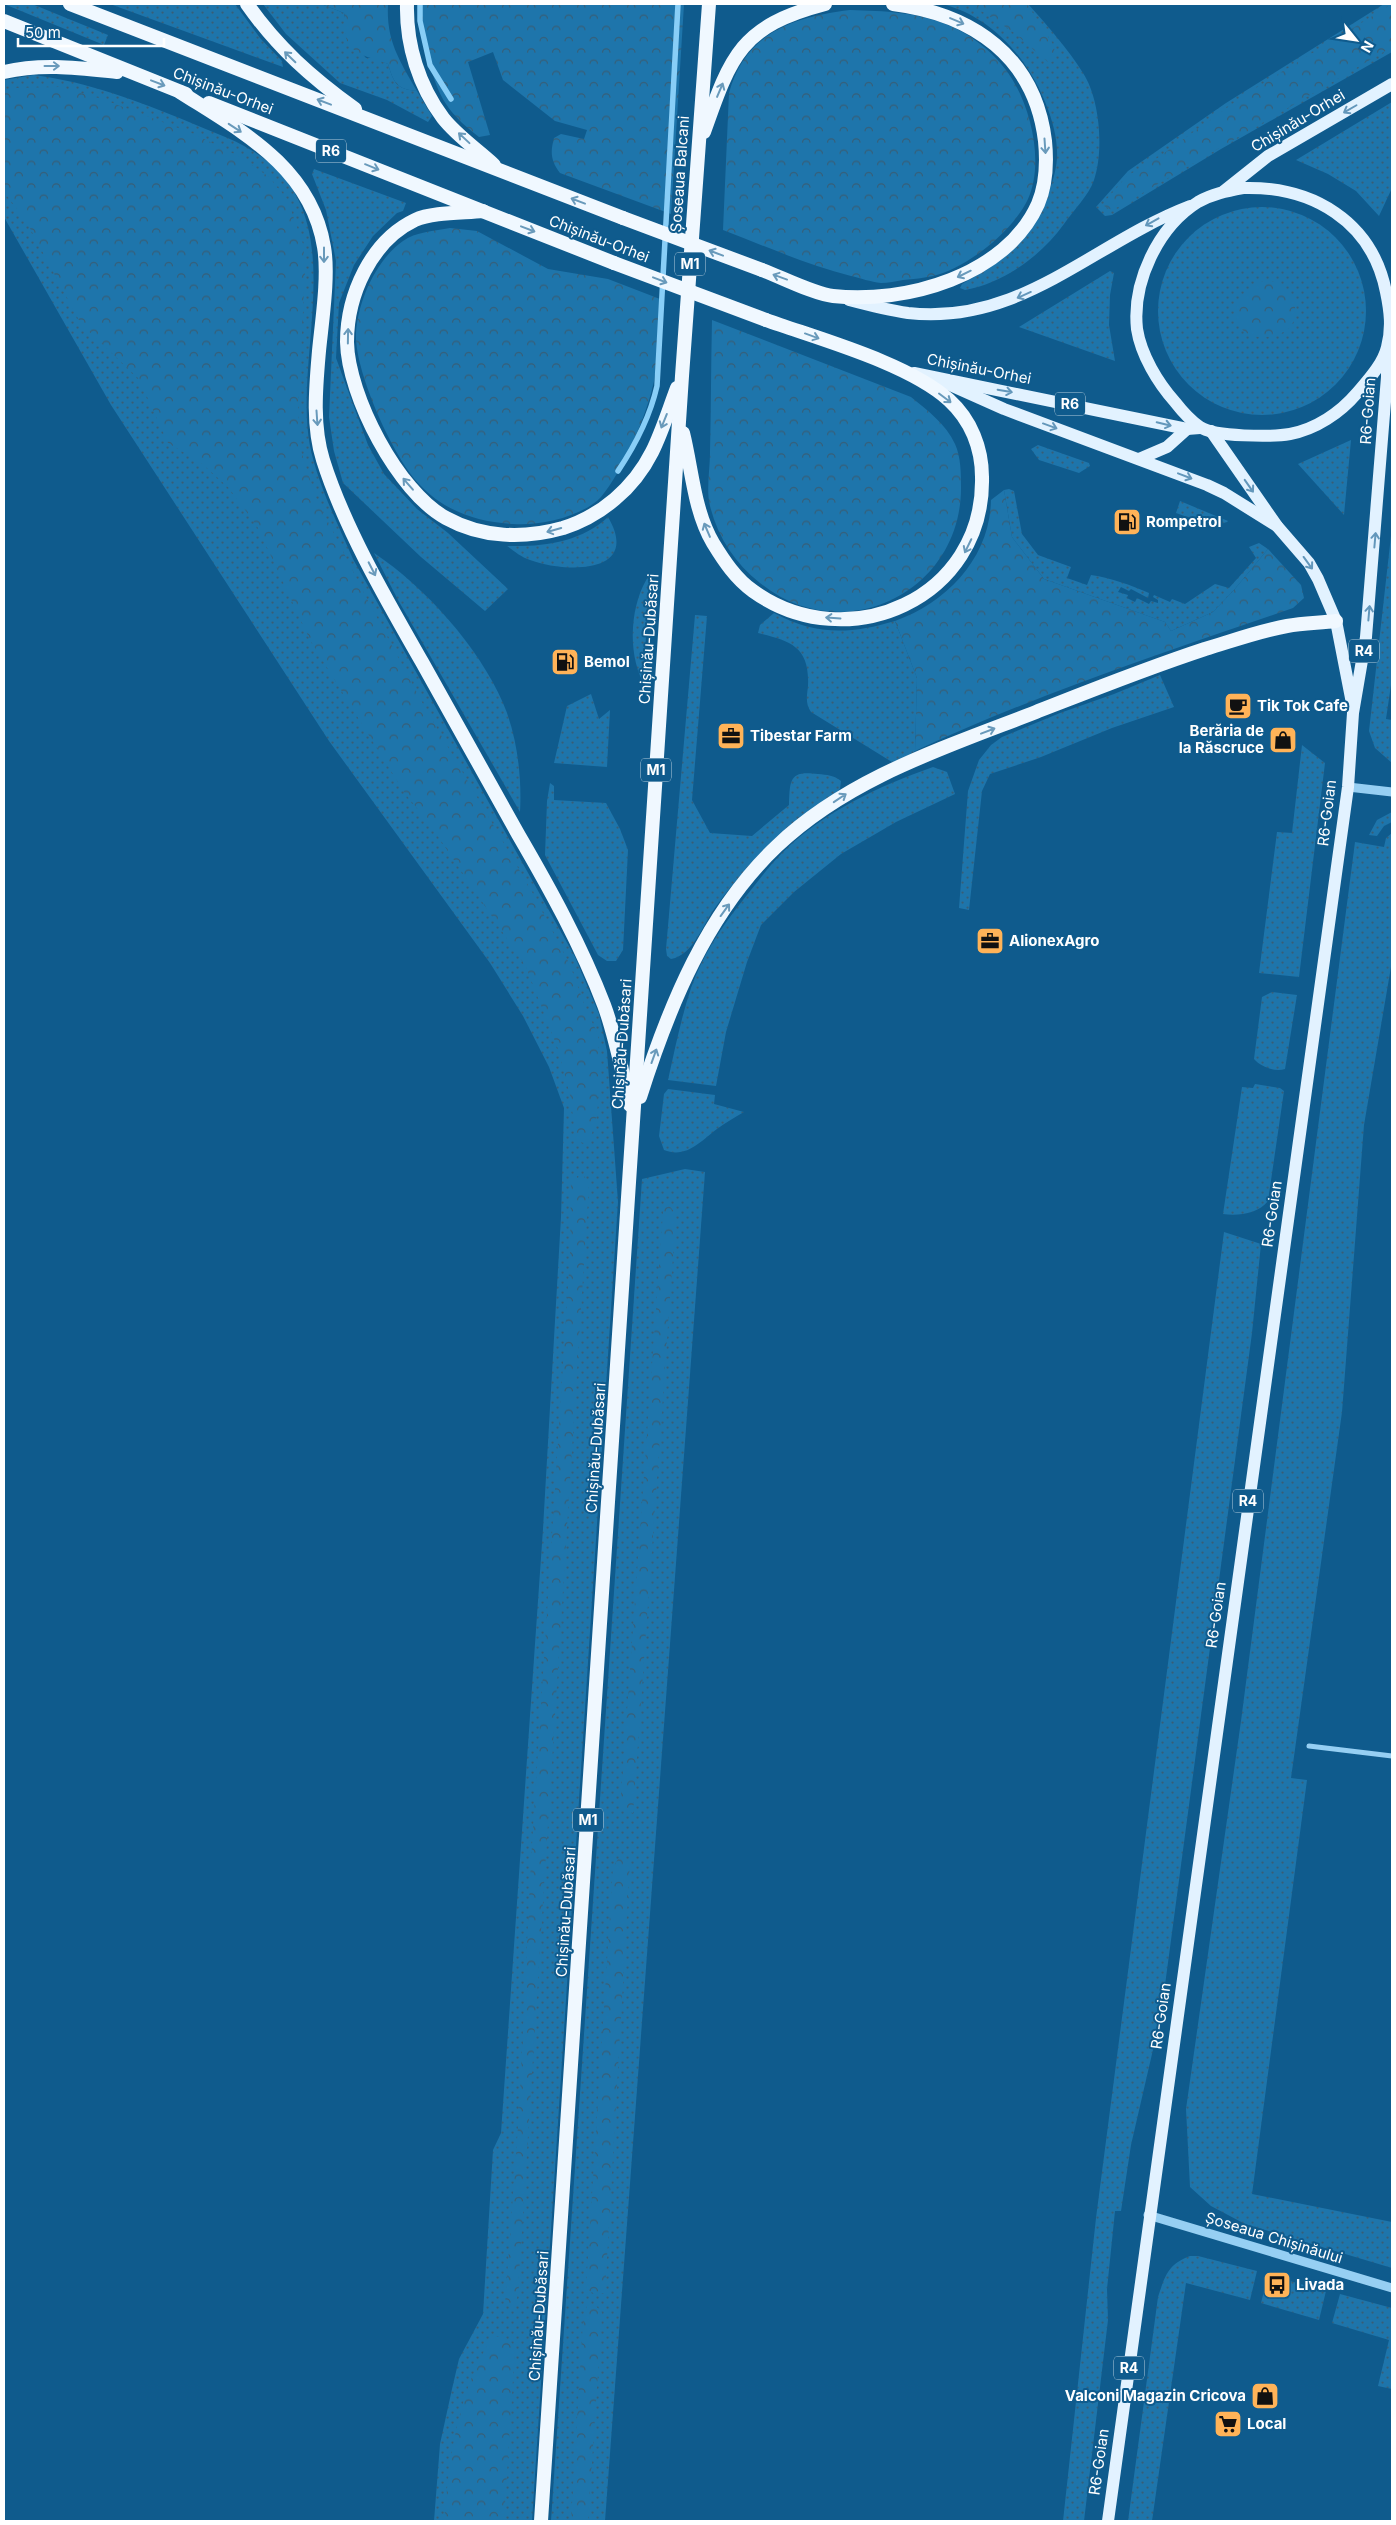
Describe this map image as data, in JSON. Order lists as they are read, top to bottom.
{
  "streets": {
    "highway": [
      "Chișinău-Orhei",
      "R6",
      "Șoseaua Balcani",
      "M1",
      "Chișinău-Dubăsari"
    ],
    "main road": ["R6-Goian", "R4"],
    "street": ["Șoseaua Chișinăului"]
  },
  "crossings": [
    ["Chișinău-Orhei", "R6"],
    ["Chișinău-Orhei", "R6-Goian"],
    ["R6", "R6-Goian"],
    ["Șoseaua Balcani", "Chișinău-Dubăsari"],
    ["R6-Goian", "Șoseaua Chișinăului"]
  ],
  "places": {
    "fuel station": ["Rompetrol", "Bemol"],
    "cafe": ["Tik Tok Cafe"],
    "office": ["Tibestar Farm", "AlionexAgro"],
    "shop": ["Berăria de la Răscruce", "Valconi Magazin Cricova"],
    "bus stop": ["Livada"],
    "supermarket": ["Local"]
  },
  "scale_bar": "50 m",
  "north": "bottom right"
}
